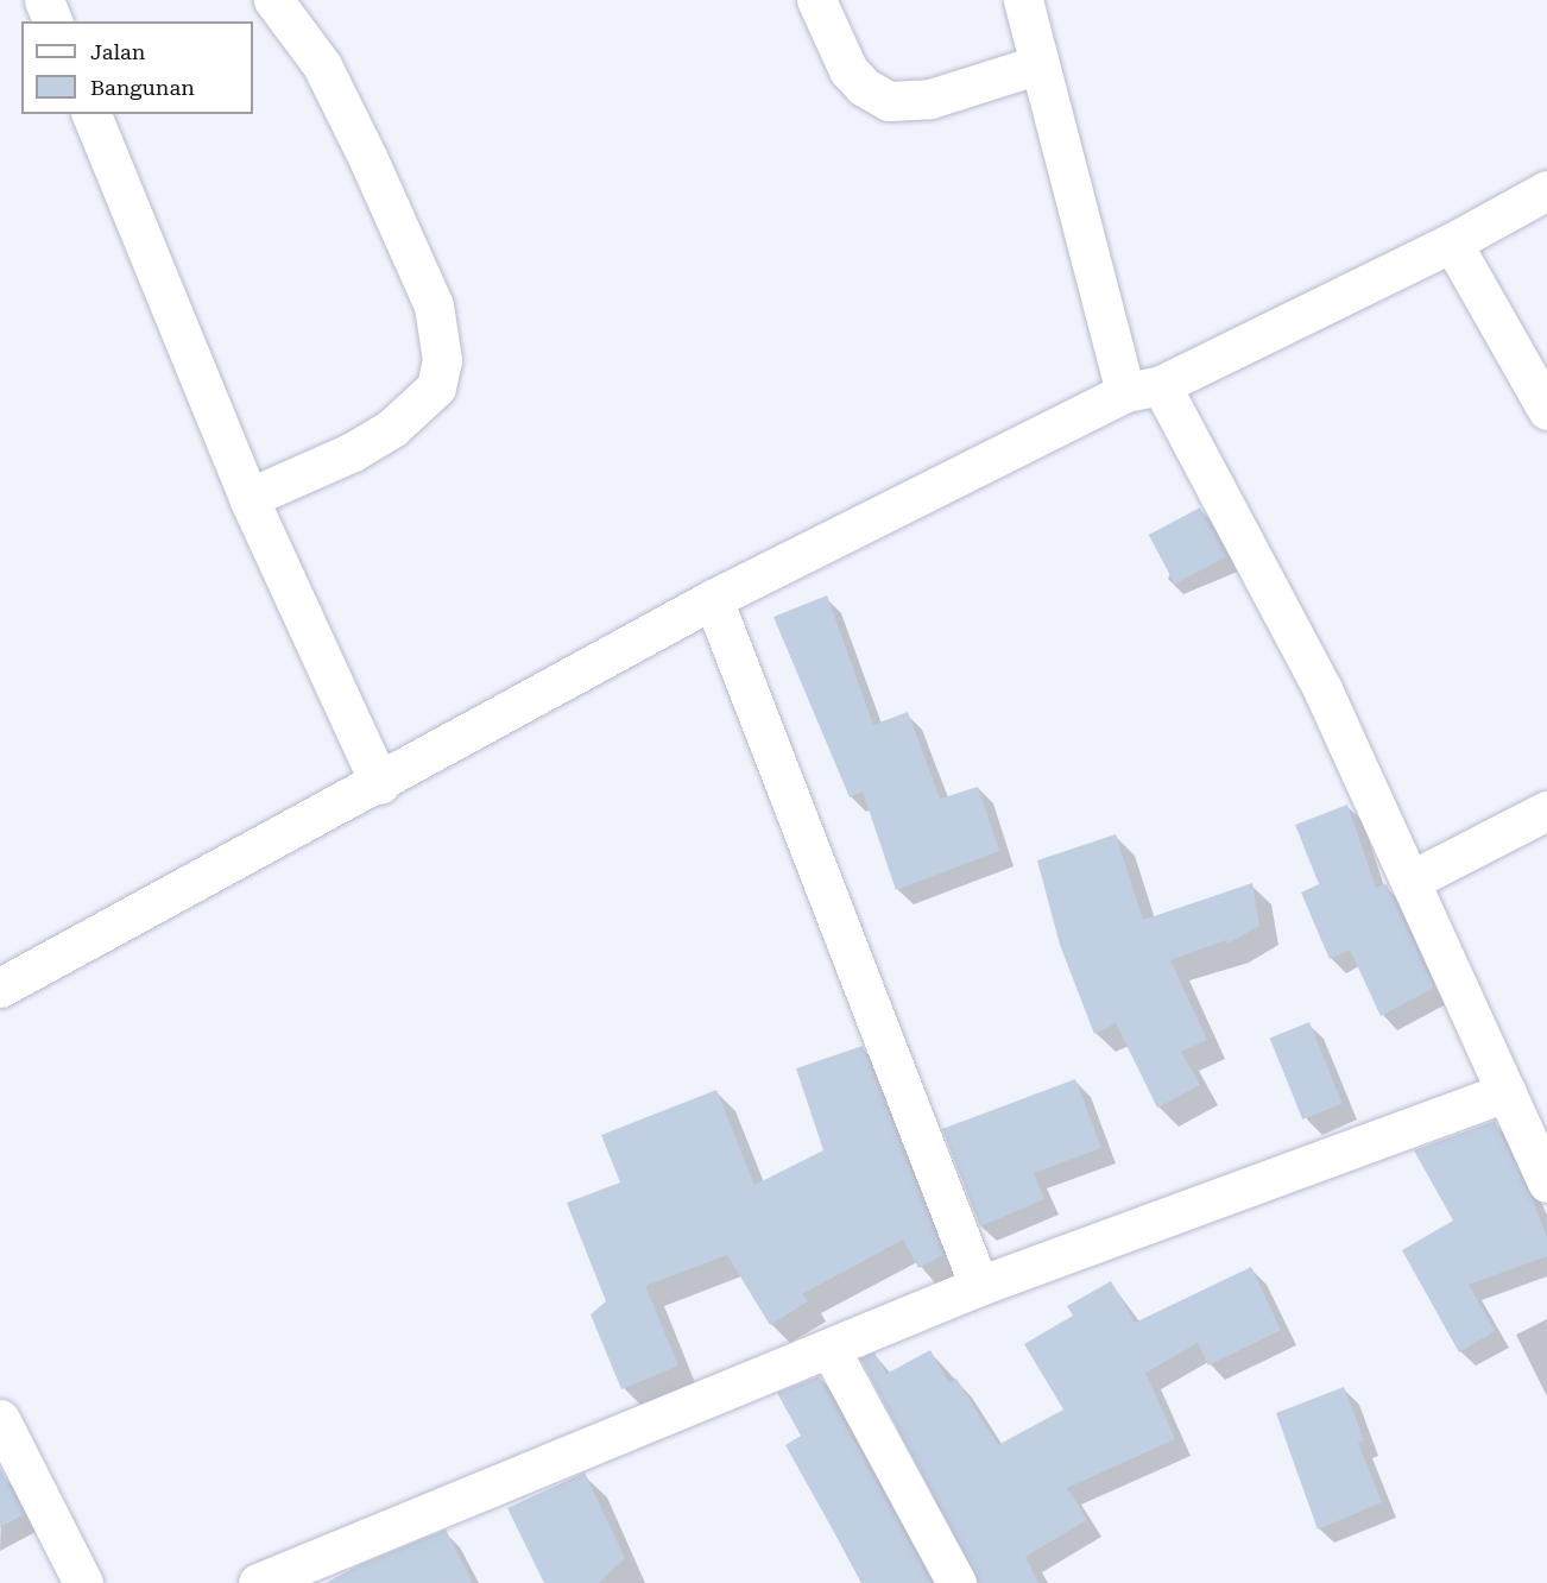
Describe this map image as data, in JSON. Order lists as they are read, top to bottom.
{
  "legend": ["Jalan", "Bangunan"]
}
